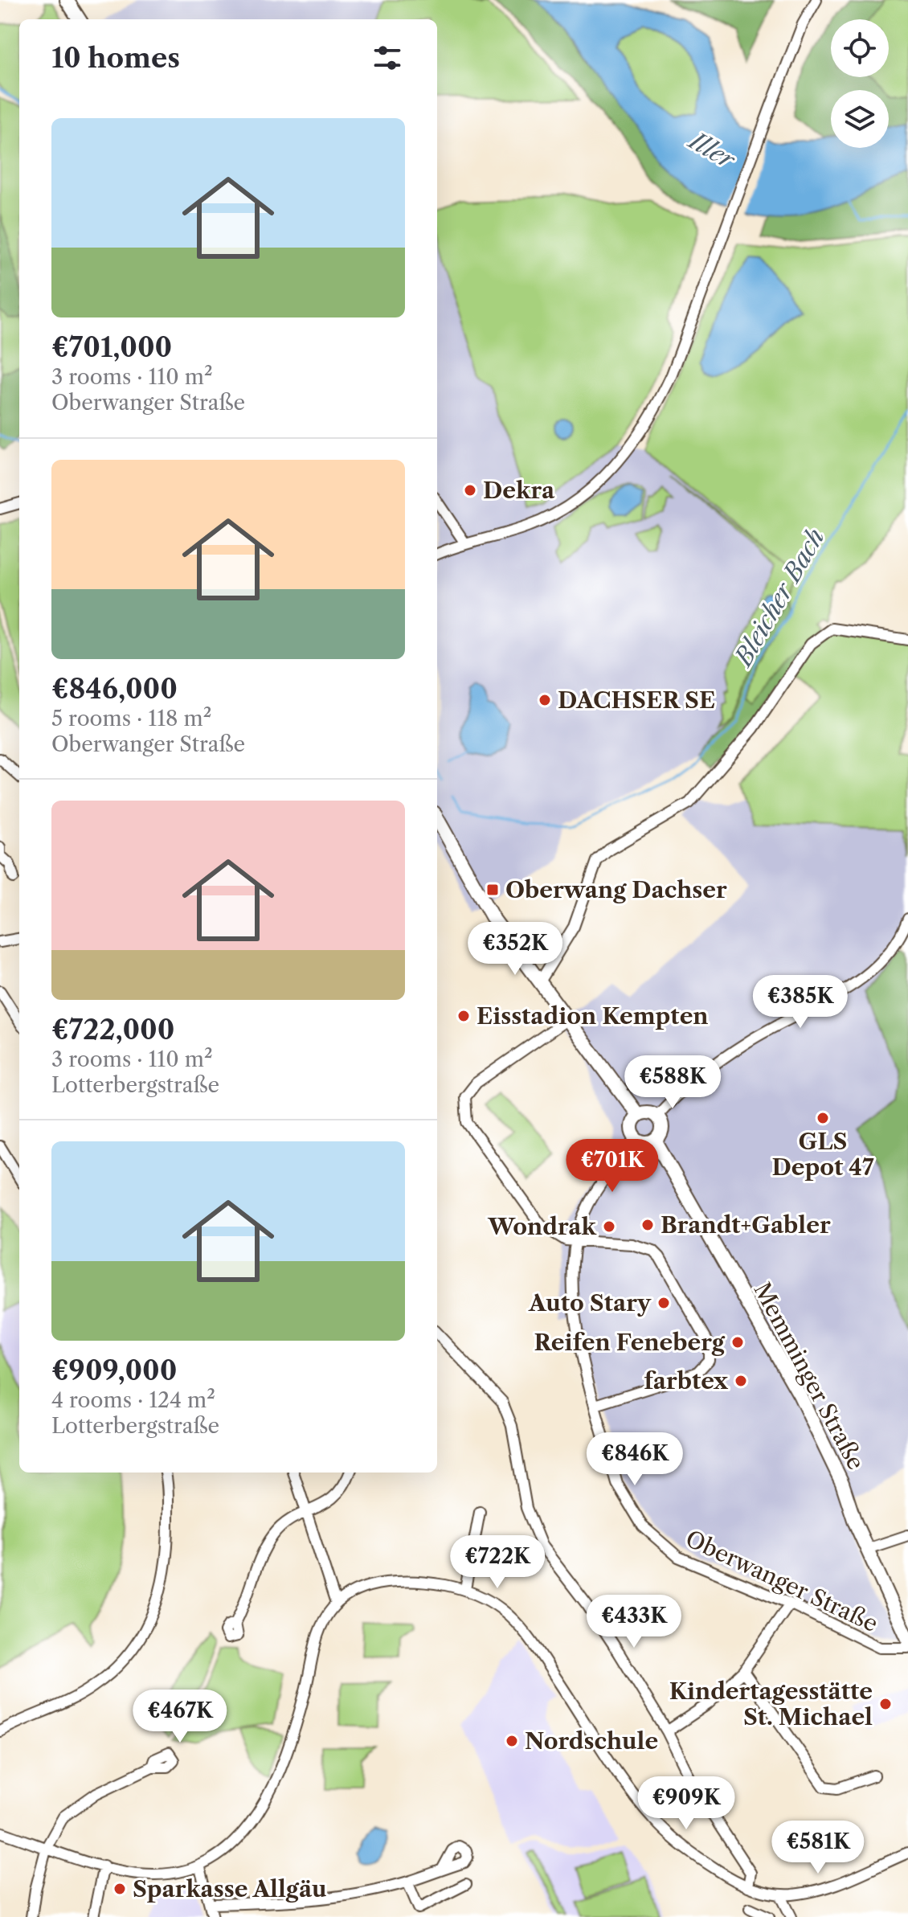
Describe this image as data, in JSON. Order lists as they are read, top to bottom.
{
  "streets": {
    "main road": ["Memminger Straße"],
    "street": ["Oberwanger Straße"]
  },
  "crossings": [
    ["Memminger Straße", "Oberwanger Straße"]
  ],
  "water": ["Iller", "Bleicher Bach"],
  "places": {
    "other": [
      "Dekra",
      "DACHSER SE",
      "Eisstadion Kempten",
      "GLS Depot 47",
      "Brandt+Gabler",
      "Wondrak",
      "Auto Stary",
      "Reifen Feneberg",
      "farbtex",
      "Kindertagesstätte St. Michael",
      "Nordschule",
      "Sparkasse Allgäu"
    ],
    "transit": ["Oberwang Dachser"]
  },
  "page": {
    "heading": "10 homes",
    "list": [
      {
        "name": "€701,000",
        "note": "3 rooms · 110 m² · Oberwanger Straße"
      },
      {
        "name": "€846,000",
        "note": "5 rooms · 118 m² · Oberwanger Straße"
      },
      {
        "name": "€722,000",
        "note": "3 rooms · 110 m² · Lotterbergstraße"
      },
      {
        "name": "€909,000",
        "note": "4 rooms · 124 m² · Lotterbergstraße"
      }
    ],
    "price": [
      "€352K",
      "€385K",
      "€588K",
      "€701K",
      "€846K",
      "€722K",
      "€433K",
      "€467K",
      "€909K",
      "€581K"
    ]
  }
}
